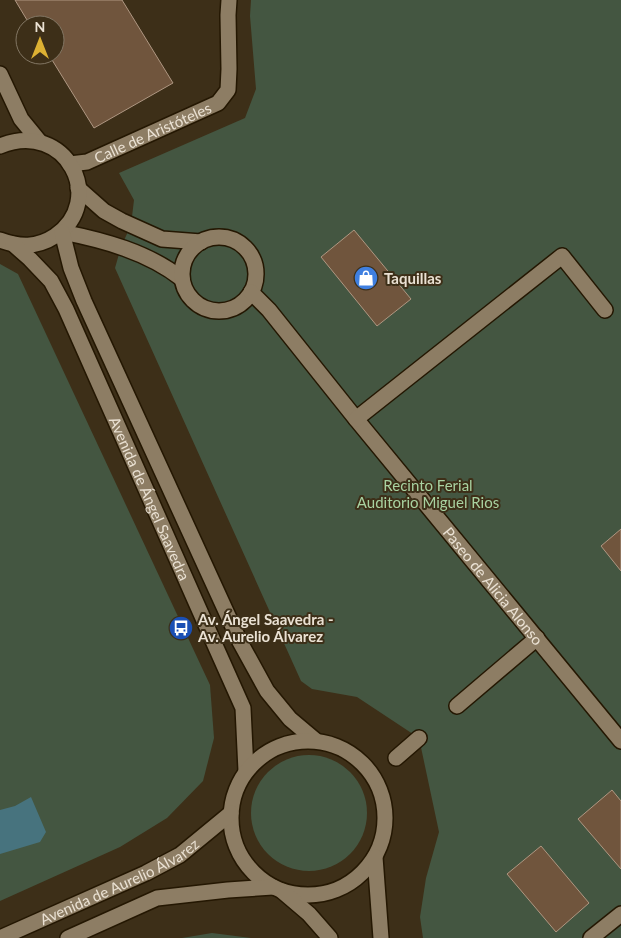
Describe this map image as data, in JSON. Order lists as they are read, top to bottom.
{
  "streets": {
    "street": [
      "Calle de Aristóteles",
      "Avenida de Ángel Saavedra",
      "Paseo de Alicia Alonso",
      "Avenida de Aurelio Álvarez"
    ]
  },
  "crossings": [
    ["Avenida de Ángel Saavedra", "Avenida de Aurelio Álvarez"]
  ],
  "parks": ["Recinto Ferial Auditorio Miguel Rios"],
  "places": {
    "shop": ["Taquillas"],
    "bus stop": ["Av. Ángel Saavedra - Av. Aurelio Álvarez"]
  },
  "north": "top"
}
